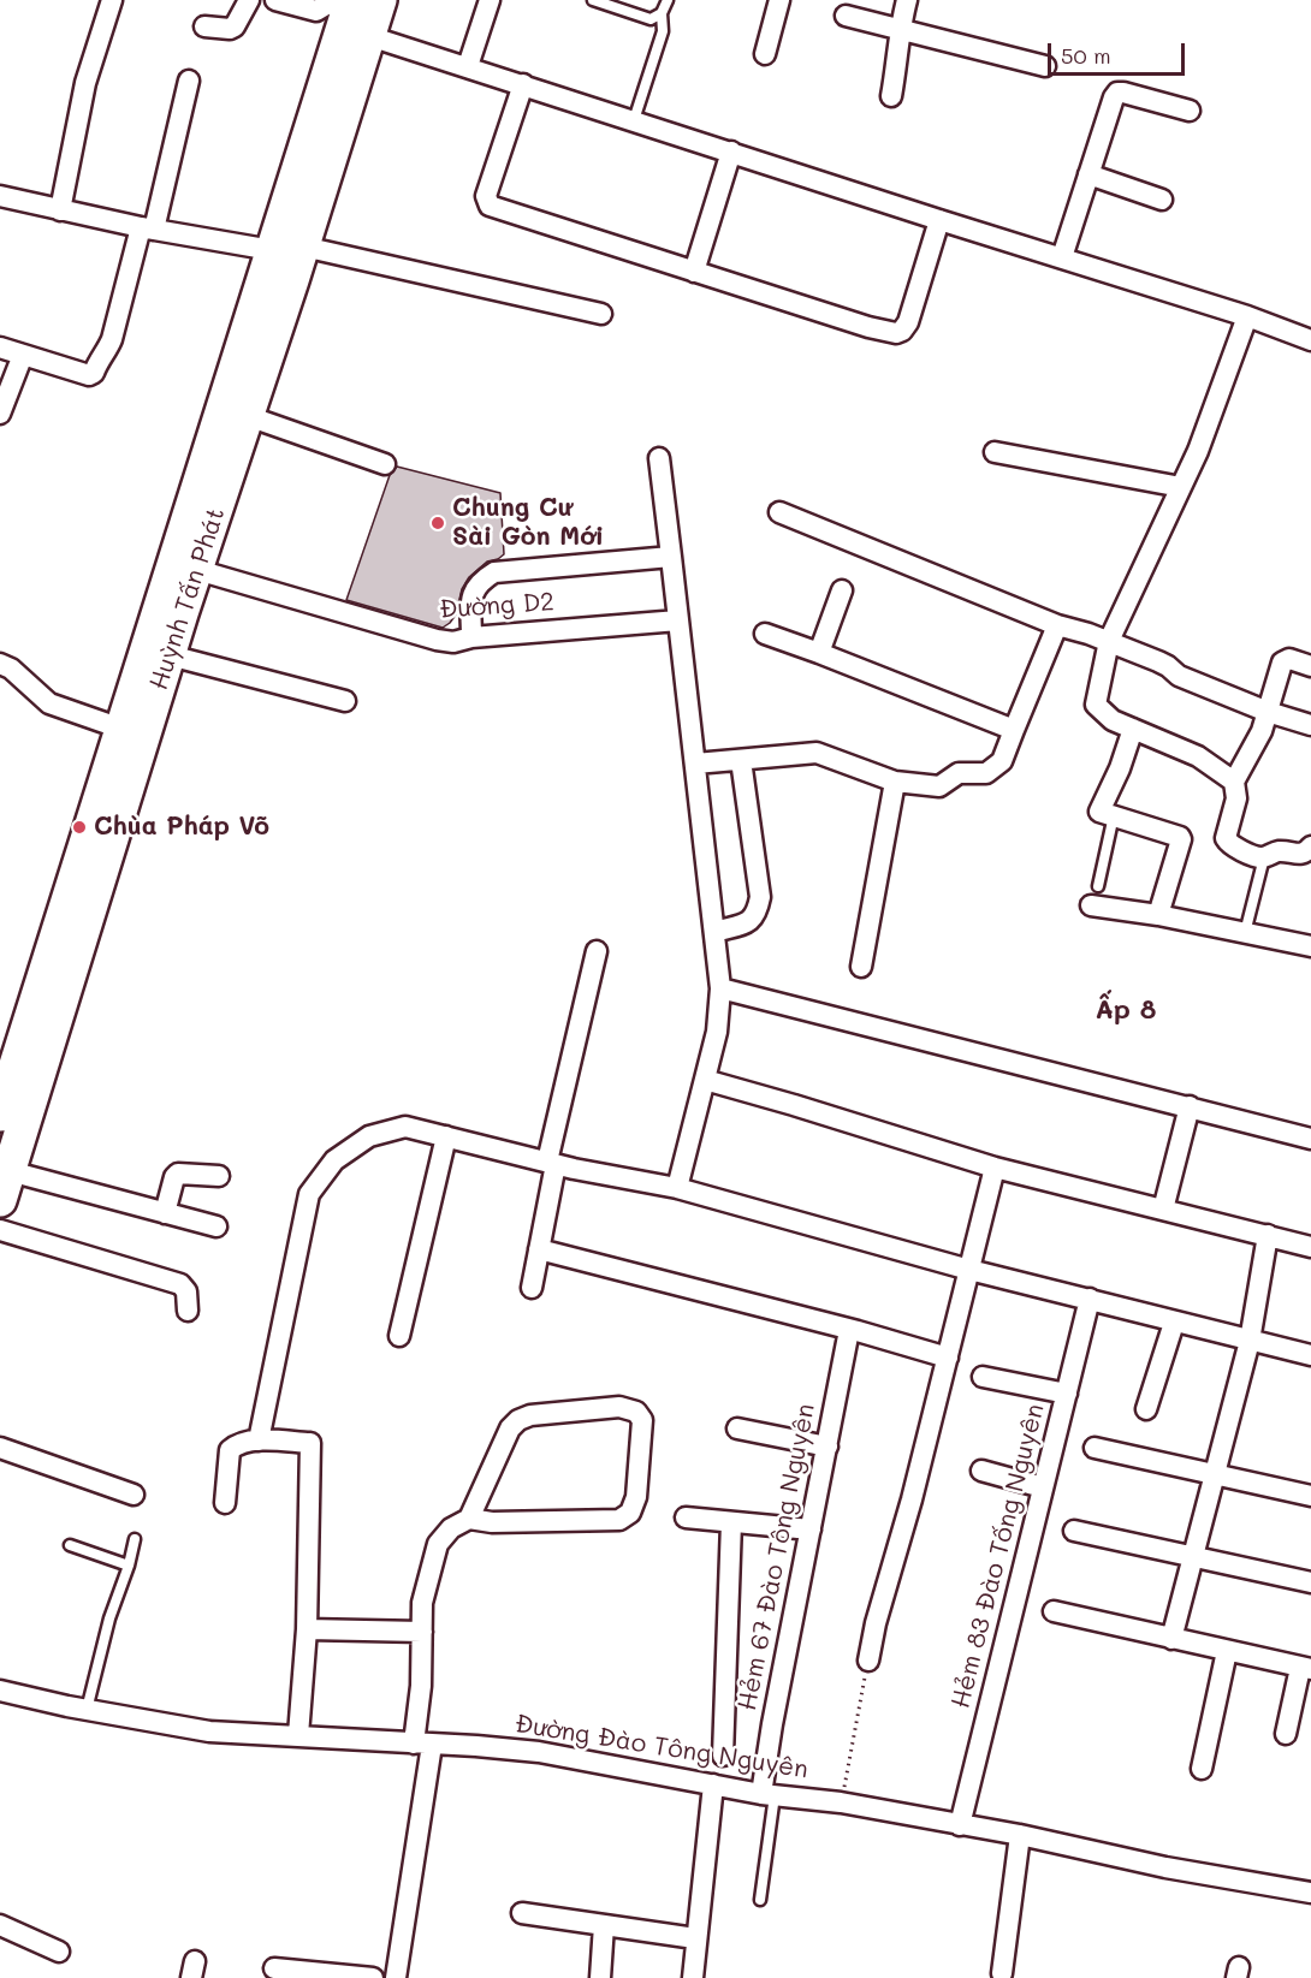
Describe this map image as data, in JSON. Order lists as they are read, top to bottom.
{
  "streets": {
    "main road": ["Huỳnh Tấn Phát"],
    "street": [
      "Đường D2",
      "Hẻm 83 Đào Tống Nguyên",
      "Hẻm 67 Đào Tông Nguyên",
      "Đường Đào Tông Nguyên"
    ]
  },
  "crossings": [
    ["Huỳnh Tấn Phát", "Đường D2"],
    ["Hẻm 83 Đào Tống Nguyên", "Đường Đào Tông Nguyên"],
    ["Hẻm 67 Đào Tông Nguyên", "Đường Đào Tông Nguyên"]
  ],
  "districts": ["Ấp 8"],
  "places": ["Chung Cư Sài Gòn Mới", "Chùa Pháp Võ"],
  "scale_bar": "50 m"
}
